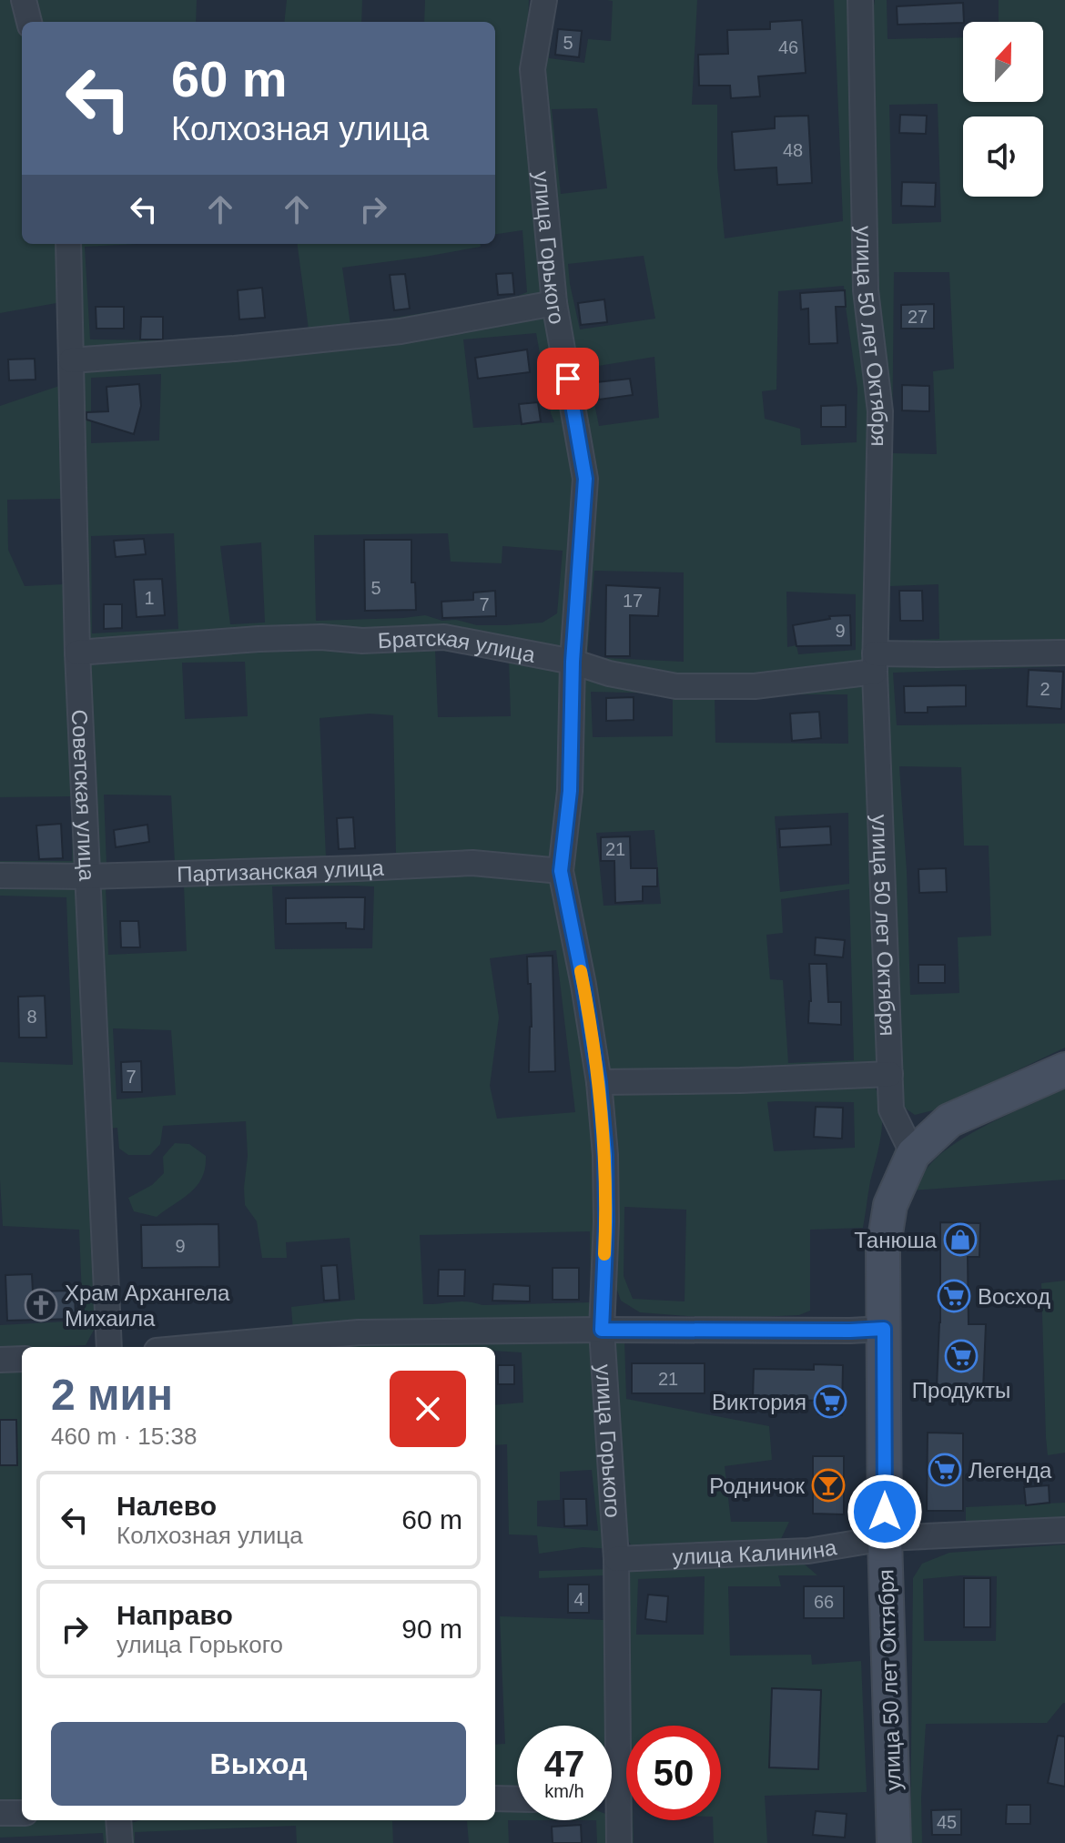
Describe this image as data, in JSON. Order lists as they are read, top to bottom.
{
  "streets": {
    "main road": ["улица 50 лет Октября"],
    "street": [
      "улица Горького",
      "Братская улица",
      "Советская улица",
      "Партизанская улица",
      "улица Калинина"
    ]
  },
  "crossings": [
    ["улица Горького", "Братская улица"],
    ["улица Горького", "Партизанская улица"],
    ["улица Горького", "улица Калинина"],
    ["улица 50 лет Октября", "Братская улица"],
    ["улица 50 лет Октября", "улица Калинина"],
    ["Братская улица", "Советская улица"],
    ["Советская улица", "Партизанская улица"]
  ],
  "places": {
    "shop": ["Танюша"],
    "supermarket": [
      "Восход",
      "Продукты",
      "Виктория",
      "Легенда"
    ],
    "church": ["Храм Архангела Михаила"],
    "bar": ["Родничок"]
  },
  "house_numbers": [
    "5",
    "46",
    "48",
    "27",
    "5",
    "1",
    "17",
    "7",
    "9",
    "2",
    "21",
    "8",
    "7",
    "9",
    "21",
    "4",
    "66",
    "45"
  ],
  "north": "top",
  "page": {
    "turn": ["60 m", "Колхозная улица"],
    "heading": ["2 мин", "460 m · 15:38"],
    "list": [
      {
        "name": "Налево",
        "note": "Колхозная улица",
        "value": "60 m"
      },
      {
        "name": "Направо",
        "note": "улица Горького",
        "value": "90 m"
      }
    ],
    "buttons": "Выход",
    "speed": "47 km/h",
    "limit": "50"
  }
}
